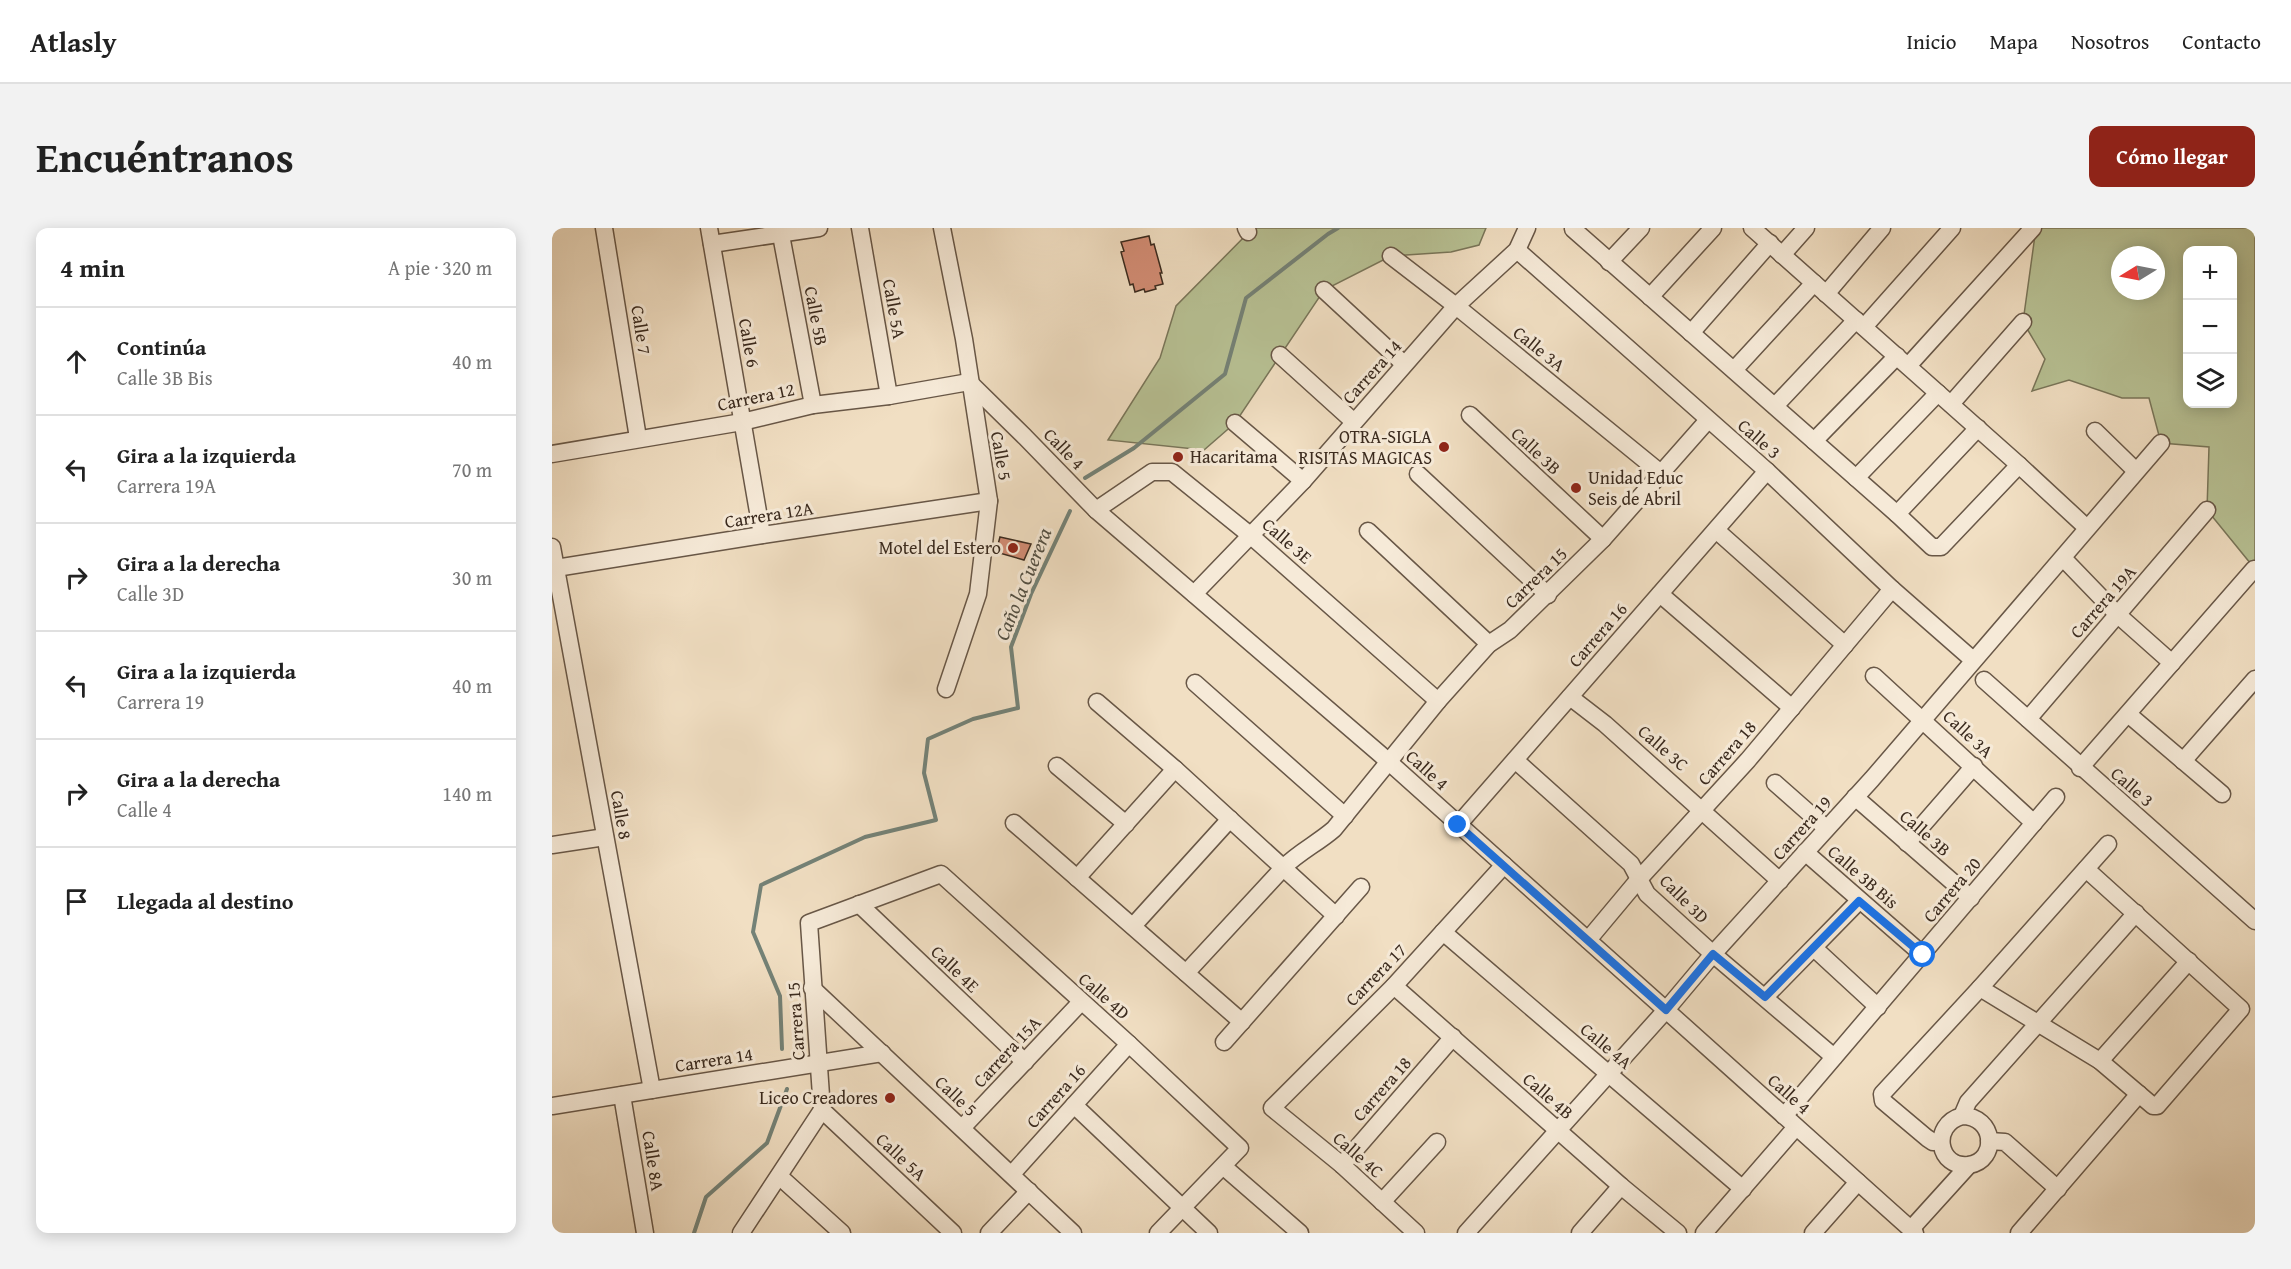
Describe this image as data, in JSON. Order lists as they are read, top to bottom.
{
  "streets": {
    "street": [
      "Calle 5A",
      "Calle 5B",
      "Calle 7",
      "Calle 6",
      "Calle 3A",
      "Carrera 14",
      "Carrera 12",
      "Calle 3",
      "Calle 4",
      "Calle 3B",
      "Calle 5",
      "Carrera 12A",
      "Calle 3E",
      "Carrera 15",
      "Carrera 19A",
      "Carrera 16",
      "Calle 3C",
      "Carrera 18",
      "Calle 8",
      "Carrera 19",
      "Calle 3B Bis",
      "Carrera 20",
      "Calle 3D",
      "Calle 4E",
      "Carrera 17",
      "Calle 4D",
      "Calle 4A",
      "Carrera 15A",
      "Calle 4B",
      "Calle 4C",
      "Calle 8A"
    ]
  },
  "crossings": [
    ["Calle 5A", "Carrera 12"],
    ["Calle 5A", "Carrera 15"],
    ["Calle 5B", "Carrera 12"],
    ["Calle 7", "Carrera 12"],
    ["Calle 6", "Carrera 12"],
    ["Calle 6", "Carrera 12A"],
    ["Calle 3A", "Carrera 14"],
    ["Calle 3A", "Carrera 15"],
    ["Calle 3A", "Carrera 19"],
    ["Calle 3A", "Carrera 20"],
    ["Carrera 14", "Calle 3"],
    ["Carrera 14", "Calle 4"],
    ["Carrera 14", "Calle 5"],
    ["Carrera 14", "Calle 3E"],
    ["Carrera 14", "Carrera 15"],
    ["Carrera 14", "Calle 8"],
    ["Carrera 14", "Calle 8A"],
    ["Carrera 12", "Calle 4"],
    ["Carrera 12", "Calle 5"],
    ["Calle 3", "Carrera 15"],
    ["Calle 3", "Carrera 19A"],
    ["Calle 3", "Carrera 16"],
    ["Calle 3", "Carrera 18"],
    ["Calle 3", "Carrera 19"],
    ["Calle 4", "Calle 5"],
    ["Calle 4", "Calle 3E"],
    ["Calle 4", "Carrera 15"],
    ["Calle 4", "Carrera 16"],
    ["Calle 4", "Carrera 18"],
    ["Calle 4", "Carrera 19"],
    ["Calle 4", "Carrera 20"],
    ["Calle 4", "Carrera 17"],
    ["Calle 3B", "Carrera 15"],
    ["Calle 3B", "Carrera 19"],
    ["Calle 3B", "Carrera 20"],
    ["Calle 5", "Carrera 12A"],
    ["Calle 5", "Carrera 15"],
    ["Calle 5", "Carrera 16"],
    ["Calle 5", "Carrera 15A"],
    ["Carrera 12A", "Calle 8"],
    ["Calle 3E", "Carrera 15"],
    ["Carrera 15", "Calle 4E"],
    ["Carrera 15", "Calle 4D"],
    ["Carrera 16", "Calle 3C"],
    ["Carrera 16", "Calle 3D"],
    ["Carrera 16", "Calle 4D"],
    ["Calle 3C", "Carrera 18"],
    ["Calle 3C", "Carrera 19"],
    ["Carrera 18", "Calle 3D"],
    ["Carrera 18", "Calle 4B"],
    ["Carrera 18", "Calle 4C"],
    ["Carrera 19", "Calle 3B Bis"],
    ["Carrera 19", "Calle 3D"],
    ["Carrera 19", "Calle 4A"],
    ["Carrera 19", "Calle 4B"],
    ["Calle 3B Bis", "Carrera 20"],
    ["Carrera 20", "Calle 3D"],
    ["Carrera 20", "Calle 4A"],
    ["Calle 4E", "Carrera 15A"],
    ["Carrera 17", "Calle 4A"],
    ["Carrera 17", "Calle 4B"],
    ["Carrera 17", "Calle 4C"],
    ["Calle 4D", "Carrera 15A"]
  ],
  "water": ["Caño la Cuerera"],
  "places": [
    "OTRA-SIGLA RISITAS MAGICAS",
    "Hacaritama",
    "Unidad Educ Seis de Abril",
    "Motel del Estero",
    "Liceo Creadores"
  ],
  "north": "left",
  "page": {
    "header": "Atlasly",
    "nav": [
      "Inicio",
      "Mapa",
      "Nosotros",
      "Contacto"
    ],
    "title": "Encuéntranos",
    "buttons": "Cómo llegar",
    "heading": ["4 min", "A pie · 320 m"],
    "map_buttons": ["+", "−"],
    "list": [
      ["Continúa", "Calle 3B Bis", "40 m"],
      ["Gira a la izquierda", "Carrera 19A", "70 m"],
      ["Gira a la derecha", "Calle 3D", "30 m"],
      ["Gira a la izquierda", "Carrera 19", "40 m"],
      ["Gira a la derecha", "Calle 4", "140 m"],
      "Llegada al destino"
    ]
  }
}
